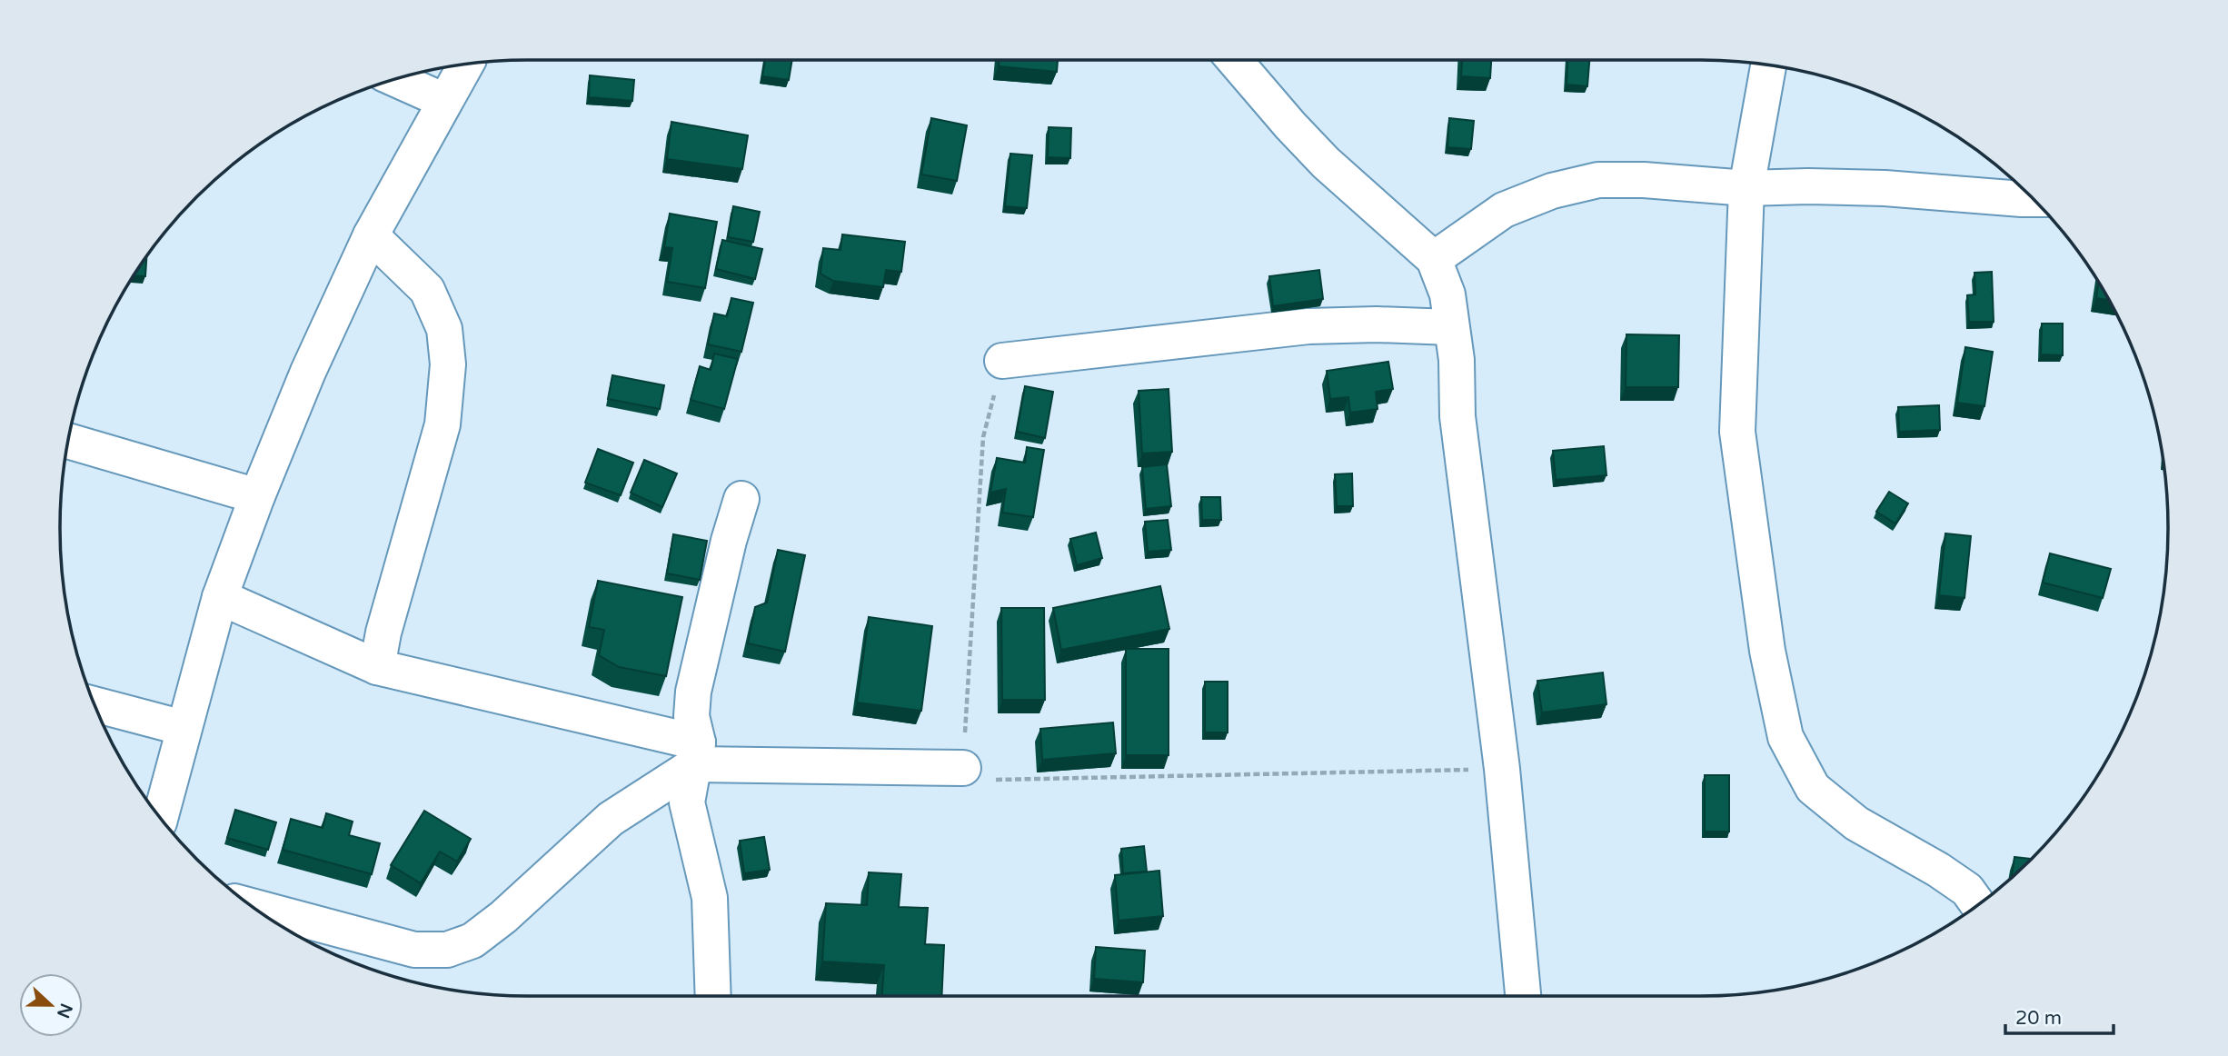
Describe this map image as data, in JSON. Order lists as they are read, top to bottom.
{
  "scale_bar": "20 m",
  "north": "right"
}
